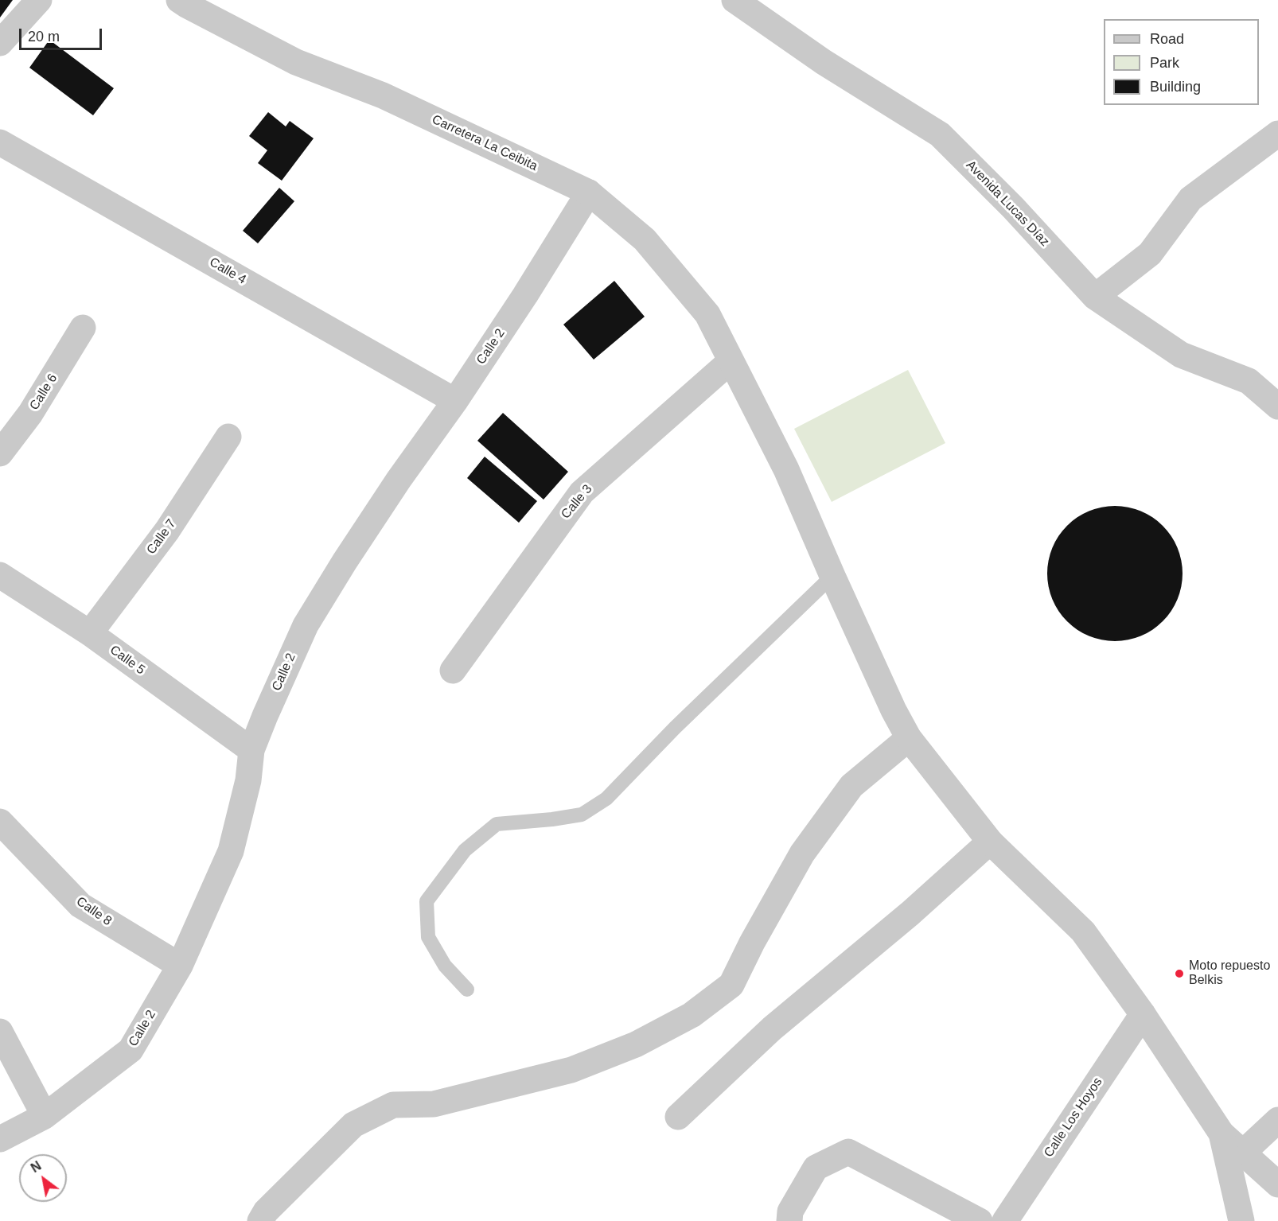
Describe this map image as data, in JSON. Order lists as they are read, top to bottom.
{
  "streets": {
    "street": [
      "Carretera La Ceibita",
      "Avenida Lucas Díaz",
      "Calle 4",
      "Calle 2",
      "Calle 6",
      "Calle 3",
      "Calle 7",
      "Calle 5",
      "Calle 8",
      "Calle Los Hoyos"
    ]
  },
  "crossings": [
    ["Carretera La Ceibita", "Calle 2"],
    ["Carretera La Ceibita", "Calle 3"],
    ["Carretera La Ceibita", "Calle Los Hoyos"],
    ["Calle 4", "Calle 2"],
    ["Calle 2", "Calle 5"],
    ["Calle 2", "Calle 8"],
    ["Calle 7", "Calle 5"]
  ],
  "places": ["Moto repuesto Belkis"],
  "legend": ["Road", "Park", "Building"],
  "scale_bar": "20 m",
  "north": "top left"
}
